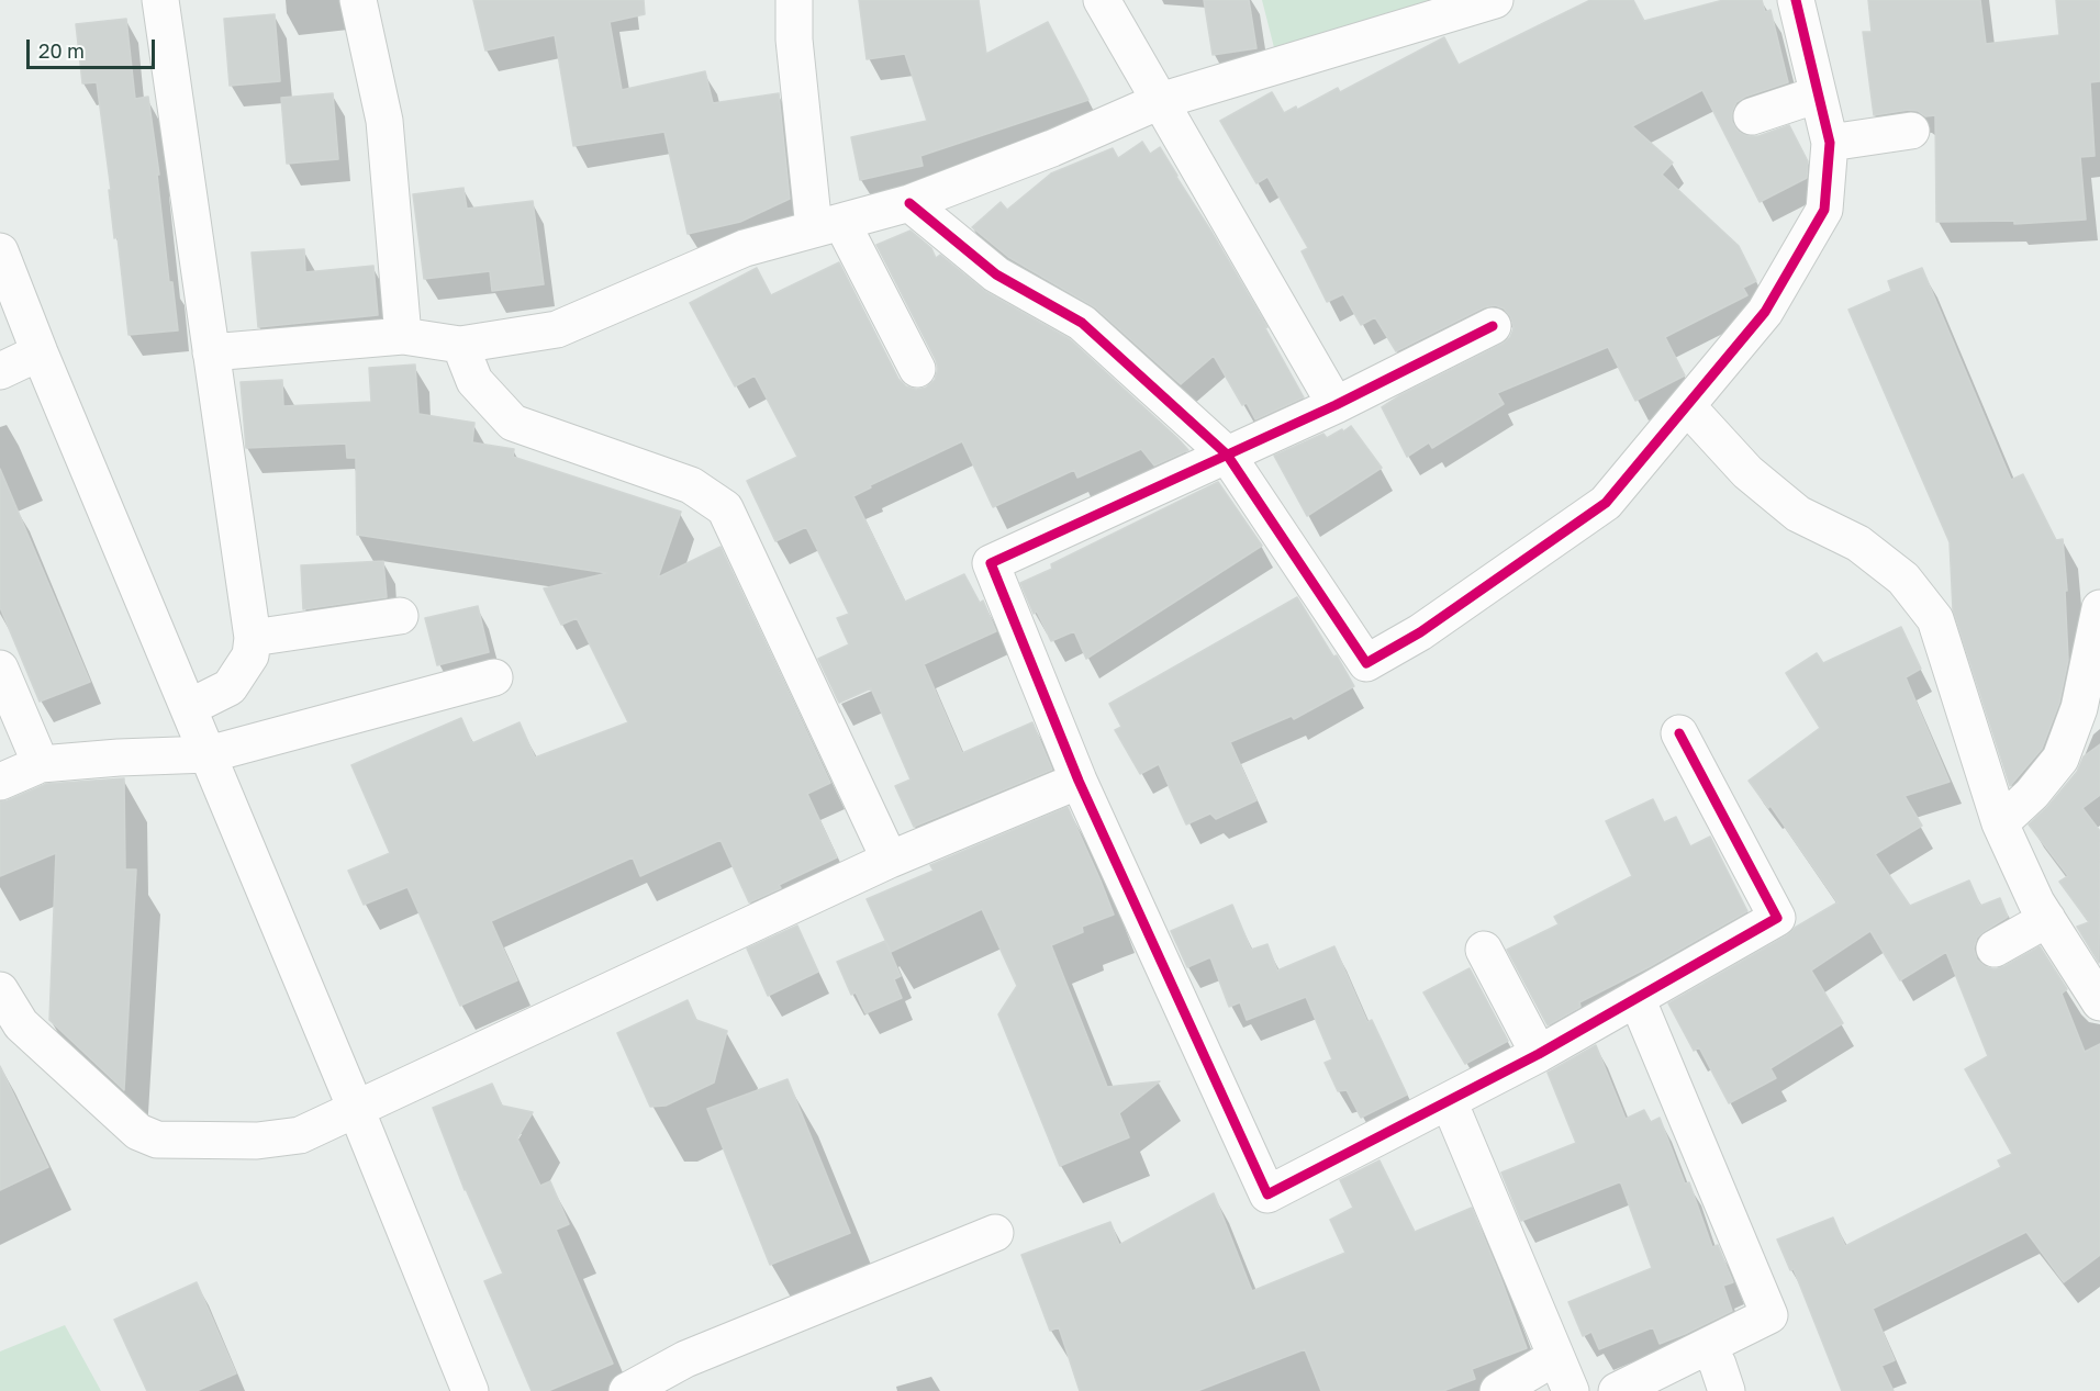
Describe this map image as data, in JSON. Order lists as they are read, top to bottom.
{
  "scale_bar": "20 m"
}
